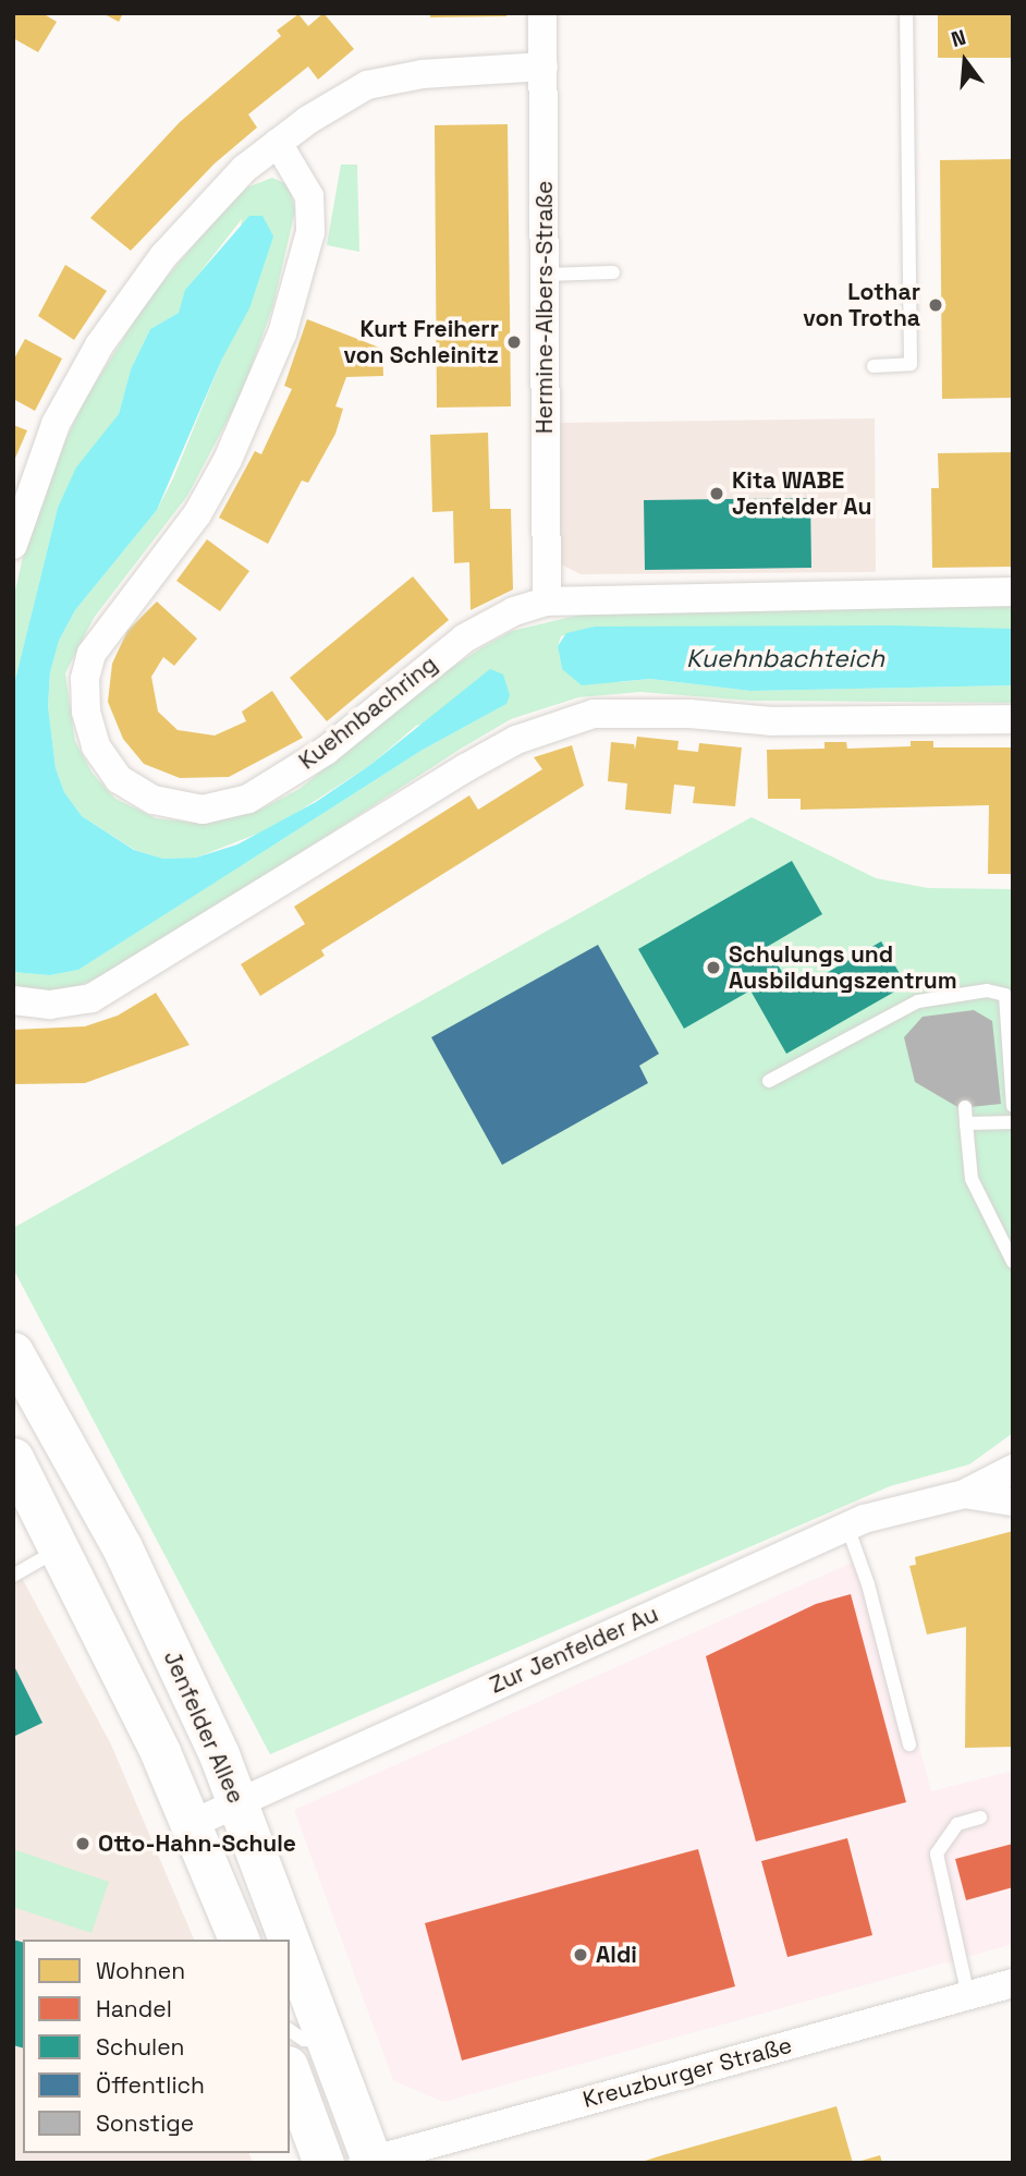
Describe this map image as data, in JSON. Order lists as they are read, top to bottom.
{
  "streets": {
    "main road": ["Jenfelder Allee"],
    "street": [
      "Hermine-Albers-Straße",
      "Kuehnbachring",
      "Zur Jenfelder Au",
      "Kreuzburger Straße"
    ]
  },
  "crossings": [
    ["Hermine-Albers-Straße", "Kuehnbachring"],
    ["Zur Jenfelder Au", "Jenfelder Allee"],
    ["Jenfelder Allee", "Kreuzburger Straße"]
  ],
  "water": ["Kuehnbachteich"],
  "places": [
    "Lothar von Trotha",
    "Kurt Freiherr von Schleinitz",
    "Kita WABE Jenfelder Au",
    "Schulungs und Ausbildungszentrum",
    "Otto-Hahn-Schule",
    "Aldi"
  ],
  "legend": [
    "Wohnen",
    "Handel",
    "Schulen",
    "Öffentlich",
    "Sonstige"
  ],
  "north": "top"
}
